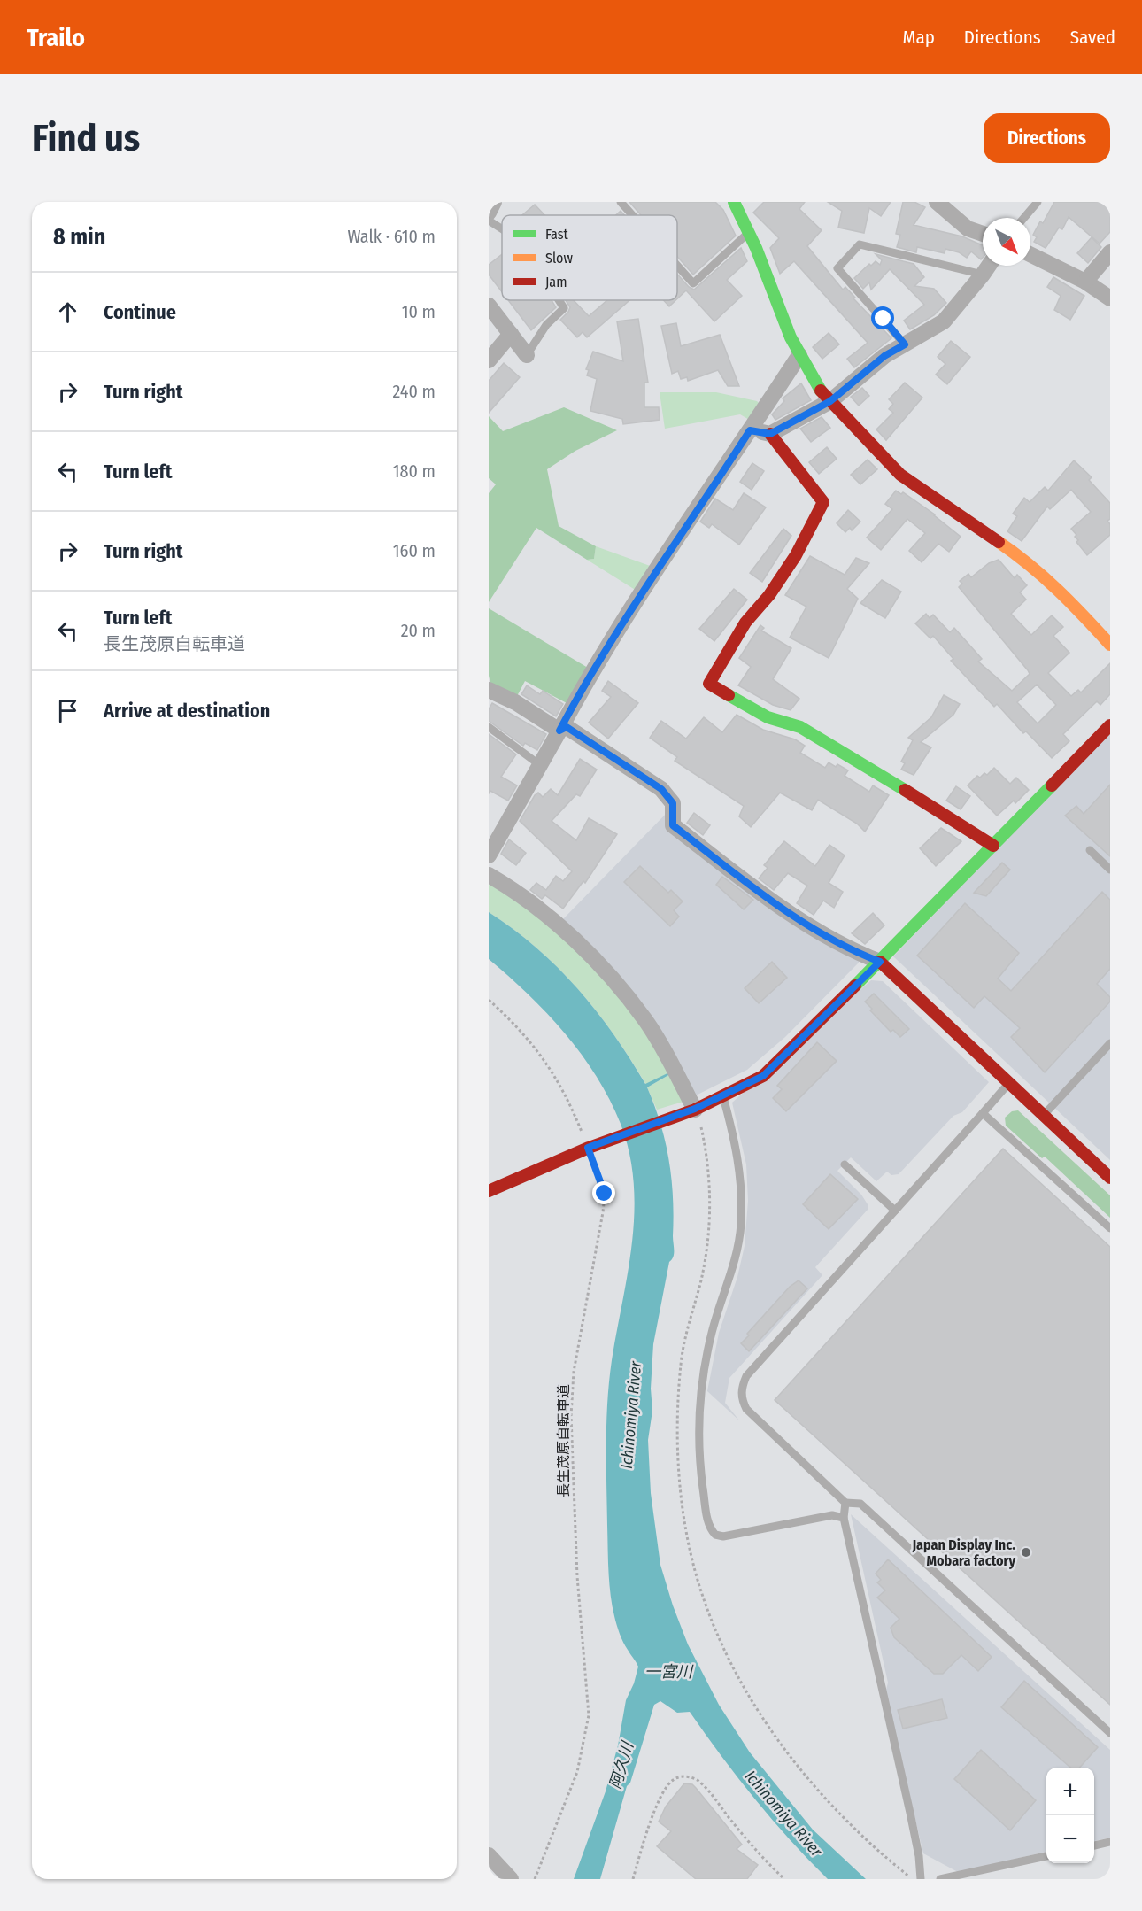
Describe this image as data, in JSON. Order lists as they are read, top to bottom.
{
  "streets": {
    "path": ["長生茂原自転車道"]
  },
  "water": ["Ichinomiya River", "一宮川", "阿久川"],
  "places": ["Japan Display Inc. Mobara factory"],
  "legend": ["Fast", "Slow", "Jam"],
  "north": "bottom right",
  "page": {
    "header": "Trailo",
    "nav": ["Map", "Directions", "Saved"],
    "buttons": "Directions",
    "title": "Find us",
    "heading": ["8 min", "Walk · 610 m"],
    "list": [
      ["Continue", "10 m"],
      ["Turn right", "240 m"],
      ["Turn left", "180 m"],
      ["Turn right", "160 m"],
      ["Turn left", "長生茂原自転車道", "20 m"],
      "Arrive at destination"
    ],
    "map_buttons": ["+", "−"]
  }
}
